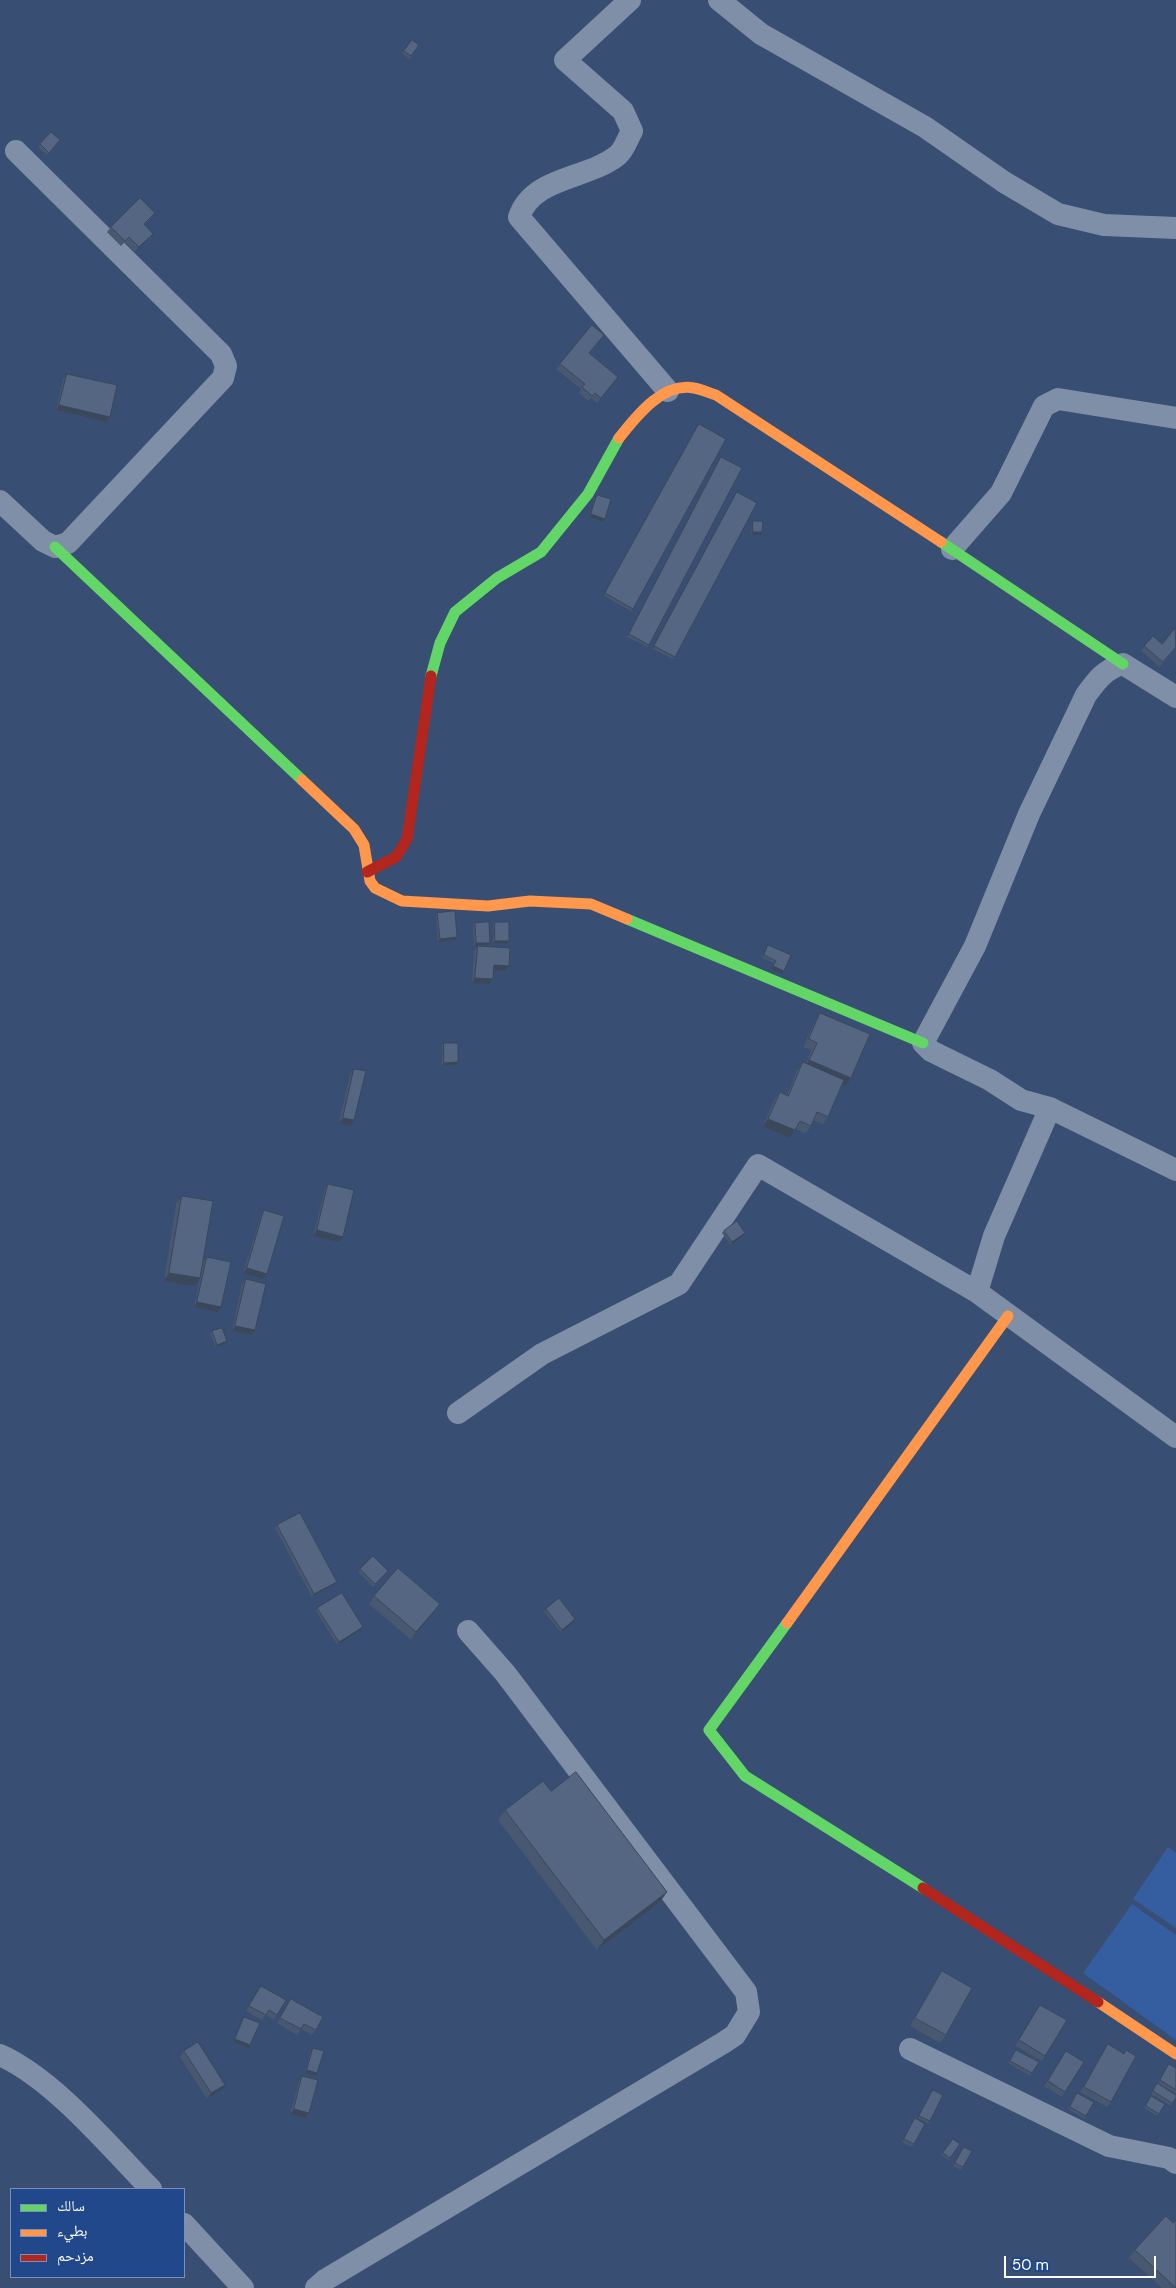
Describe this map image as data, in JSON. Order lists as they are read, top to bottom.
{
  "legend": ["سالك", "بطيء", "مزدحم"],
  "scale_bar": "50 m"
}
